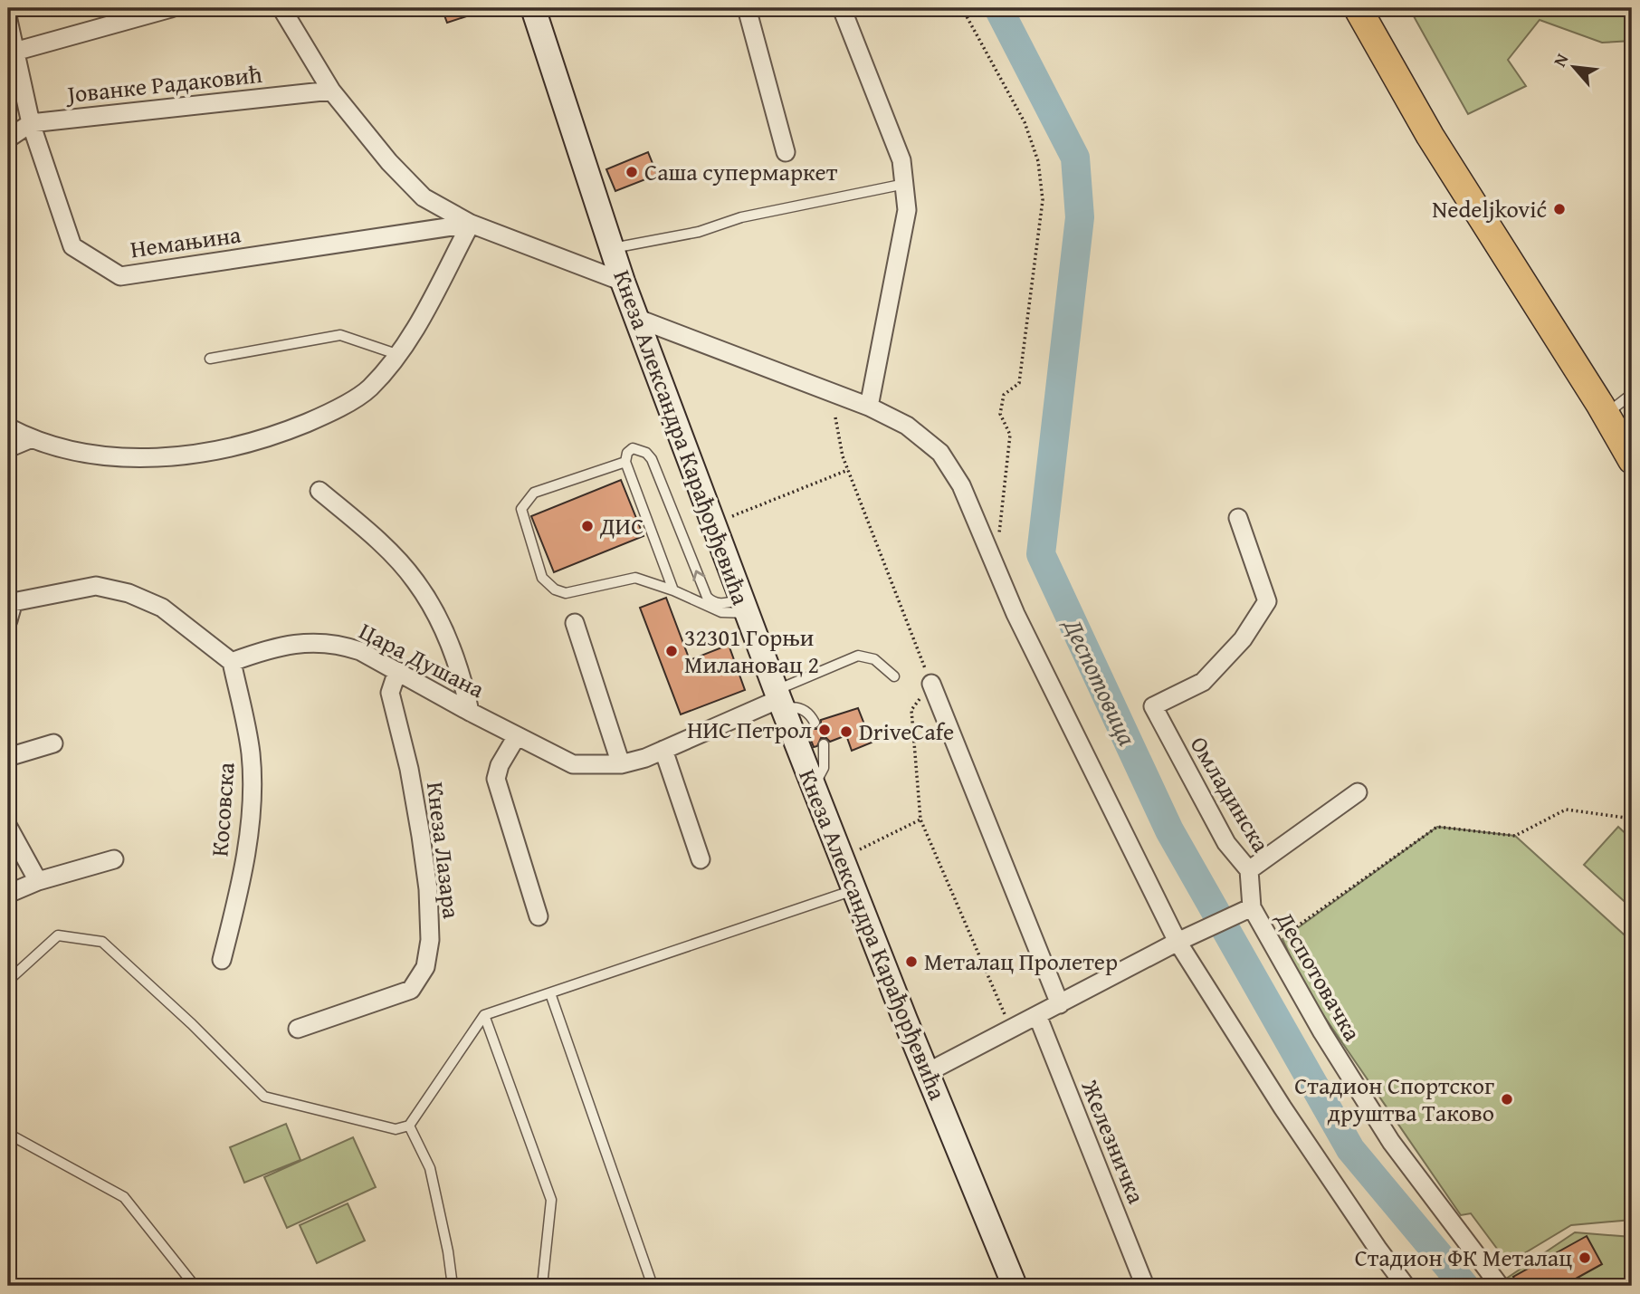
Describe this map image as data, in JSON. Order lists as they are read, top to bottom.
{
  "streets": {
    "street": [
      "Јованке Радаковић",
      "Немањина",
      "Кнеза Александра Карађорђевића",
      "Цара Душана",
      "Омладинска",
      "Косовска",
      "Кнеза Лазара",
      "Деспотовачка",
      "Железничка"
    ]
  },
  "crossings": [
    ["Јованке Радаковић", "Немањина"],
    ["Кнеза Александра Карађорђевића", "Цара Душана"],
    ["Цара Душана", "Косовска"],
    ["Цара Душана", "Кнеза Лазара"],
    ["Омладинска", "Деспотовачка"]
  ],
  "water": ["Деспотовица"],
  "places": [
    "Саша супермаркет",
    "Nedeljković",
    "ДИС",
    "32301 Горњи Милановац 2",
    "НИС Петрол",
    "DriveCafe",
    "Металац Пролетер",
    "Стадион Спортског друштва Таково",
    "Стадион ФК Металац"
  ],
  "north": "top left"
}
